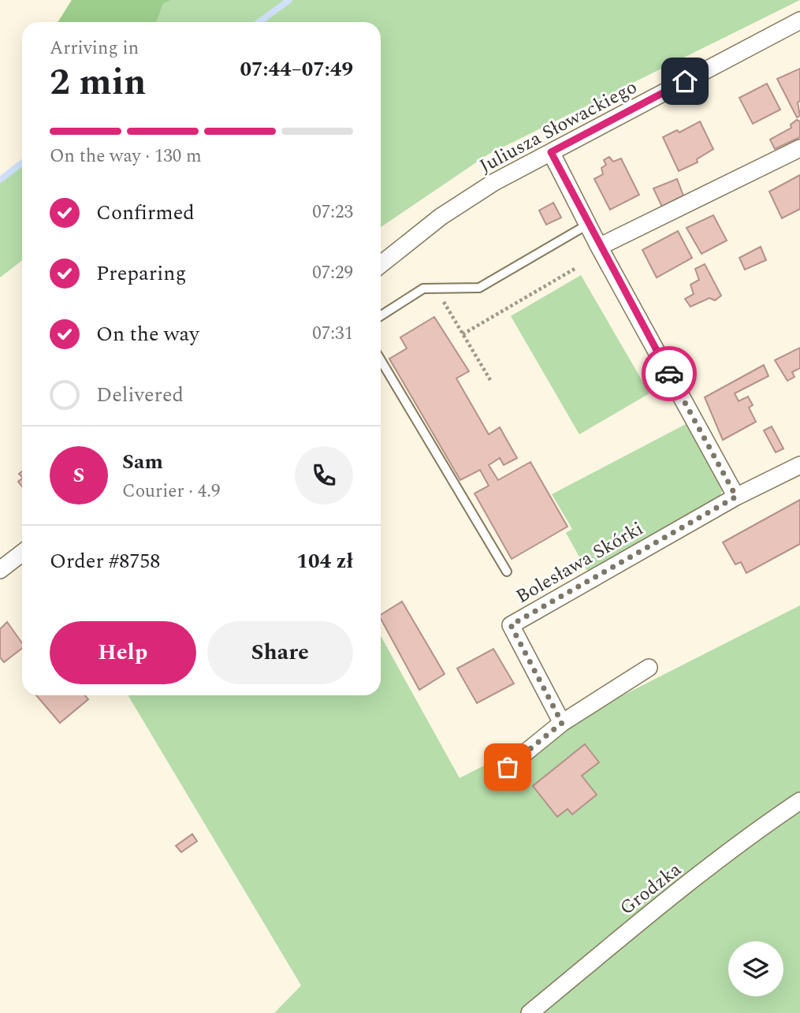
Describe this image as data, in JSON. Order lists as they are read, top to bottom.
{
  "streets": {
    "street": ["Juliusza Słowackiego", "Bolesława Skórki", "Grodzka"]
  },
  "page": {
    "heading": ["2 min", "Arriving in", "07:44–07:49"],
    "panel": [
      "Sam",
      "Courier · 4.9",
      "Order #8758",
      "104 zł"
    ],
    "bar": "On the way · 130 m",
    "list": [
      ["Confirmed", "07:23"],
      ["Preparing", "07:29"],
      ["On the way", "07:31"],
      "Delivered"
    ],
    "round": "S",
    "buttons": ["Help", "Share"]
  }
}
